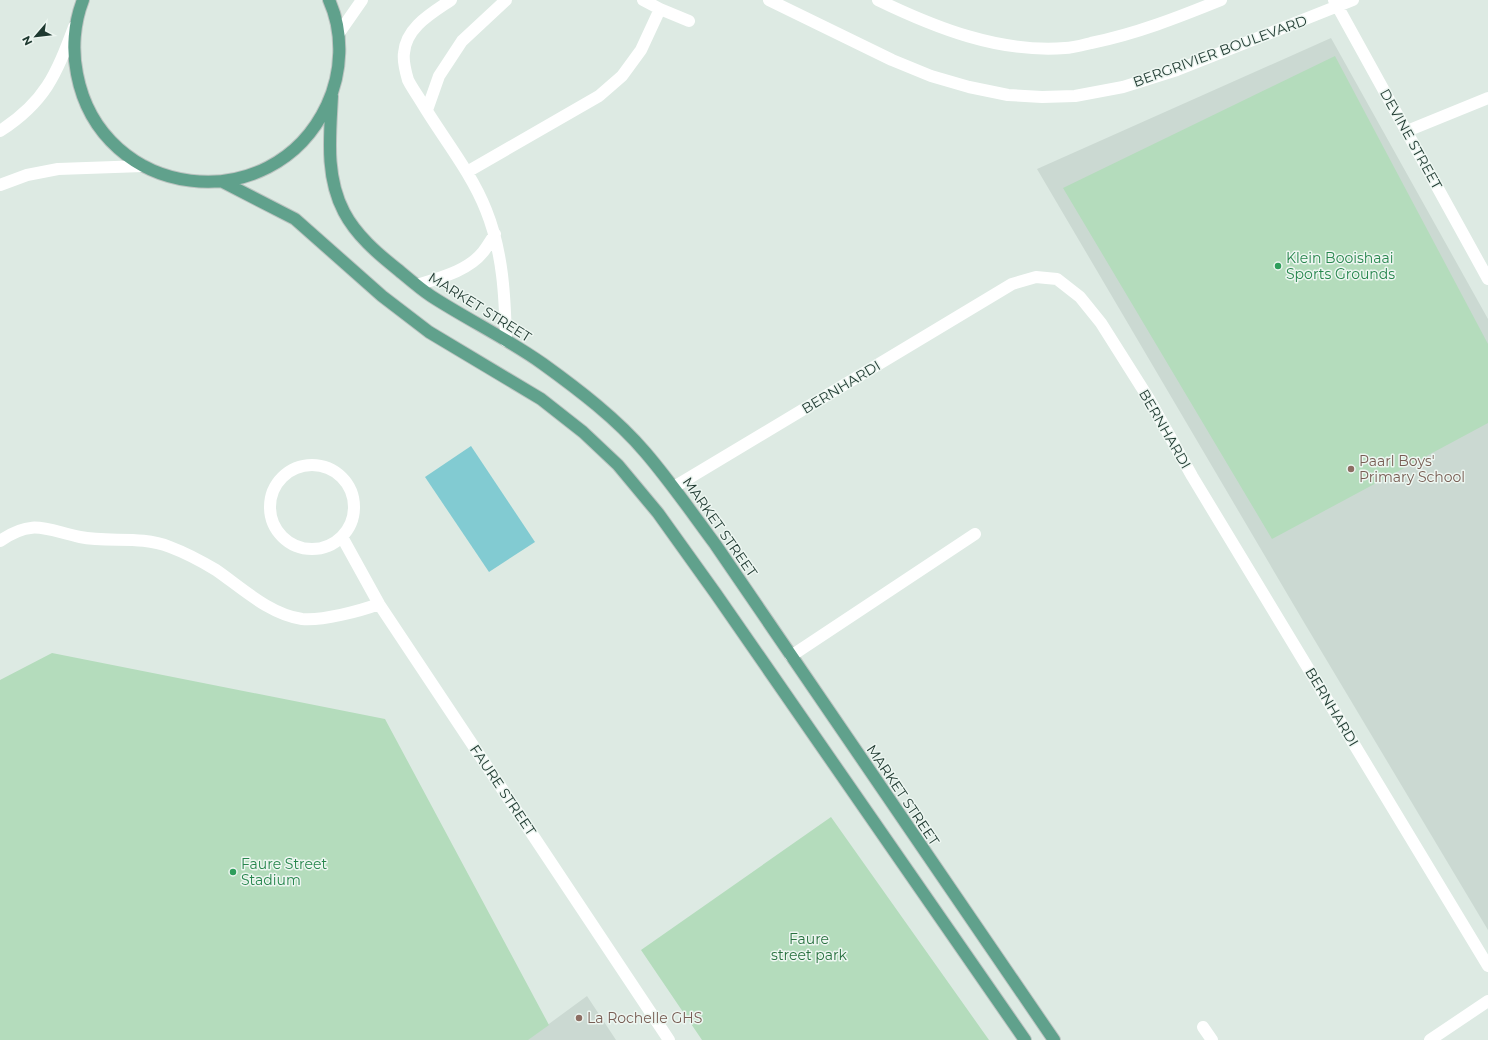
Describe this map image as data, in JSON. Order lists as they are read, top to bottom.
{
  "streets": {
    "main road": ["MARKET STREET"],
    "street": [
      "BERGRIVIER BOULEVARD",
      "DEVINE STREET",
      "BERNHARDI",
      "FAURE STREET"
    ]
  },
  "crossings": [
    ["BERGRIVIER BOULEVARD", "DEVINE STREET"],
    ["MARKET STREET", "BERNHARDI"]
  ],
  "parks": ["Faure street park"],
  "places": [
    "Klein Booishaai Sports Grounds",
    "Paarl Boys' Primary School",
    "Faure Street Stadium",
    "La Rochelle GHS"
  ],
  "north": "bottom left"
}
